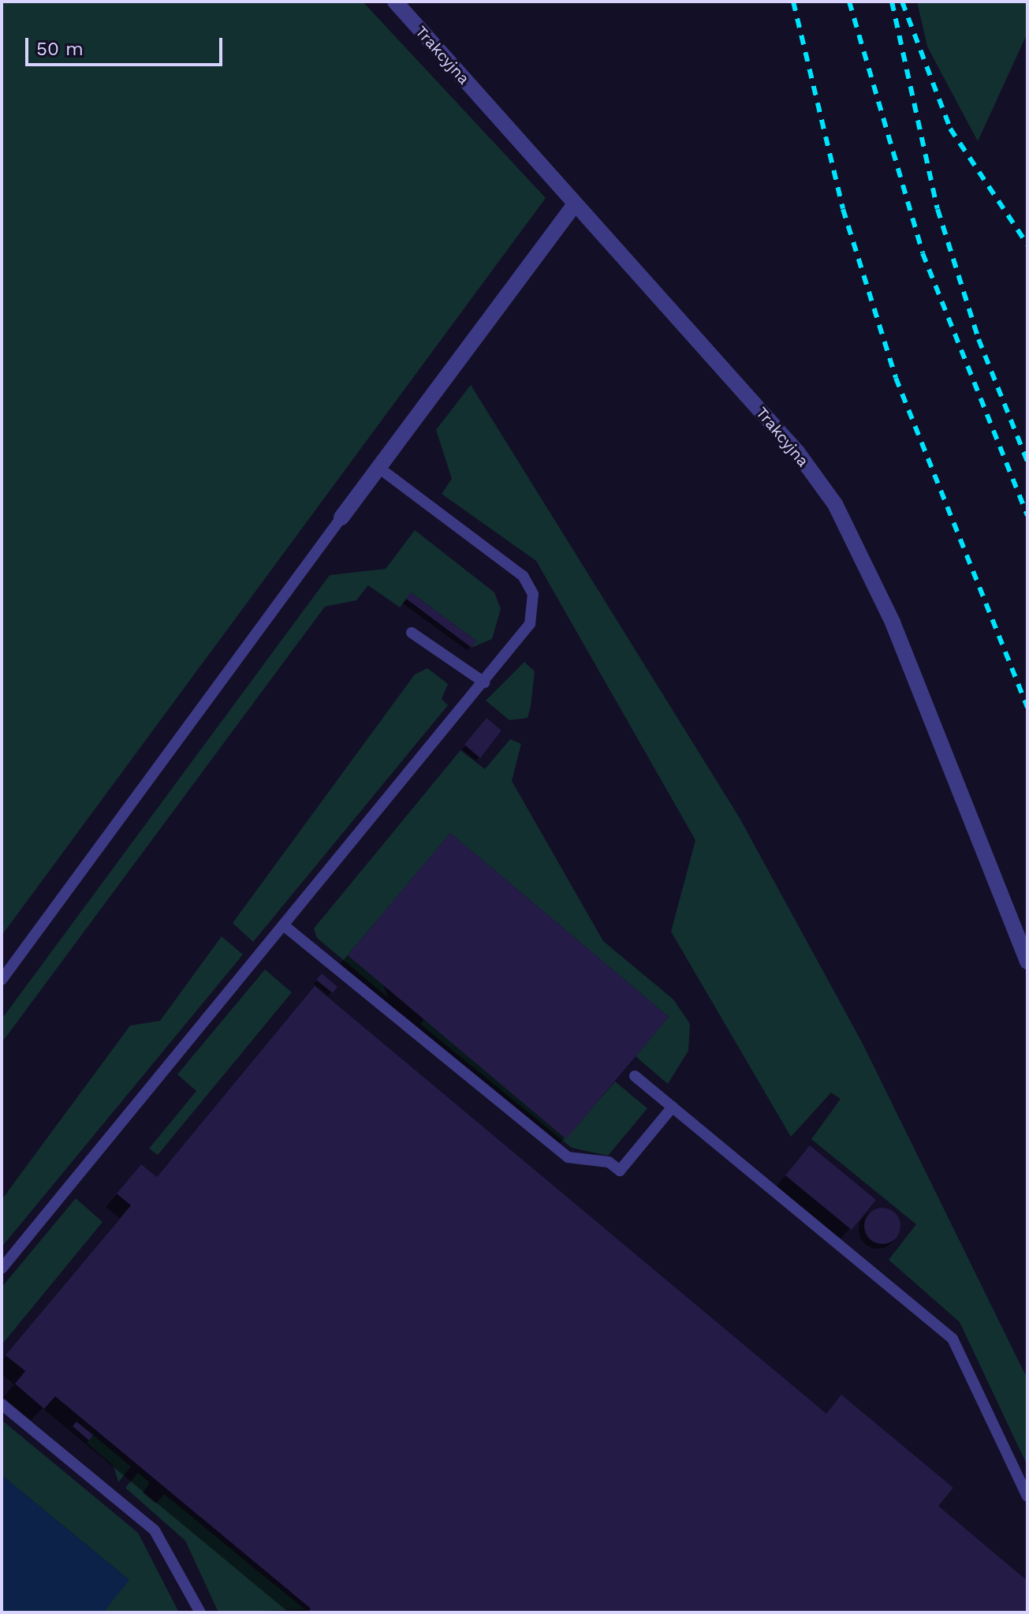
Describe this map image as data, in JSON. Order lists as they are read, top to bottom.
{
  "streets": {
    "street": ["Trakcyjna"]
  },
  "scale_bar": "50 m"
}
